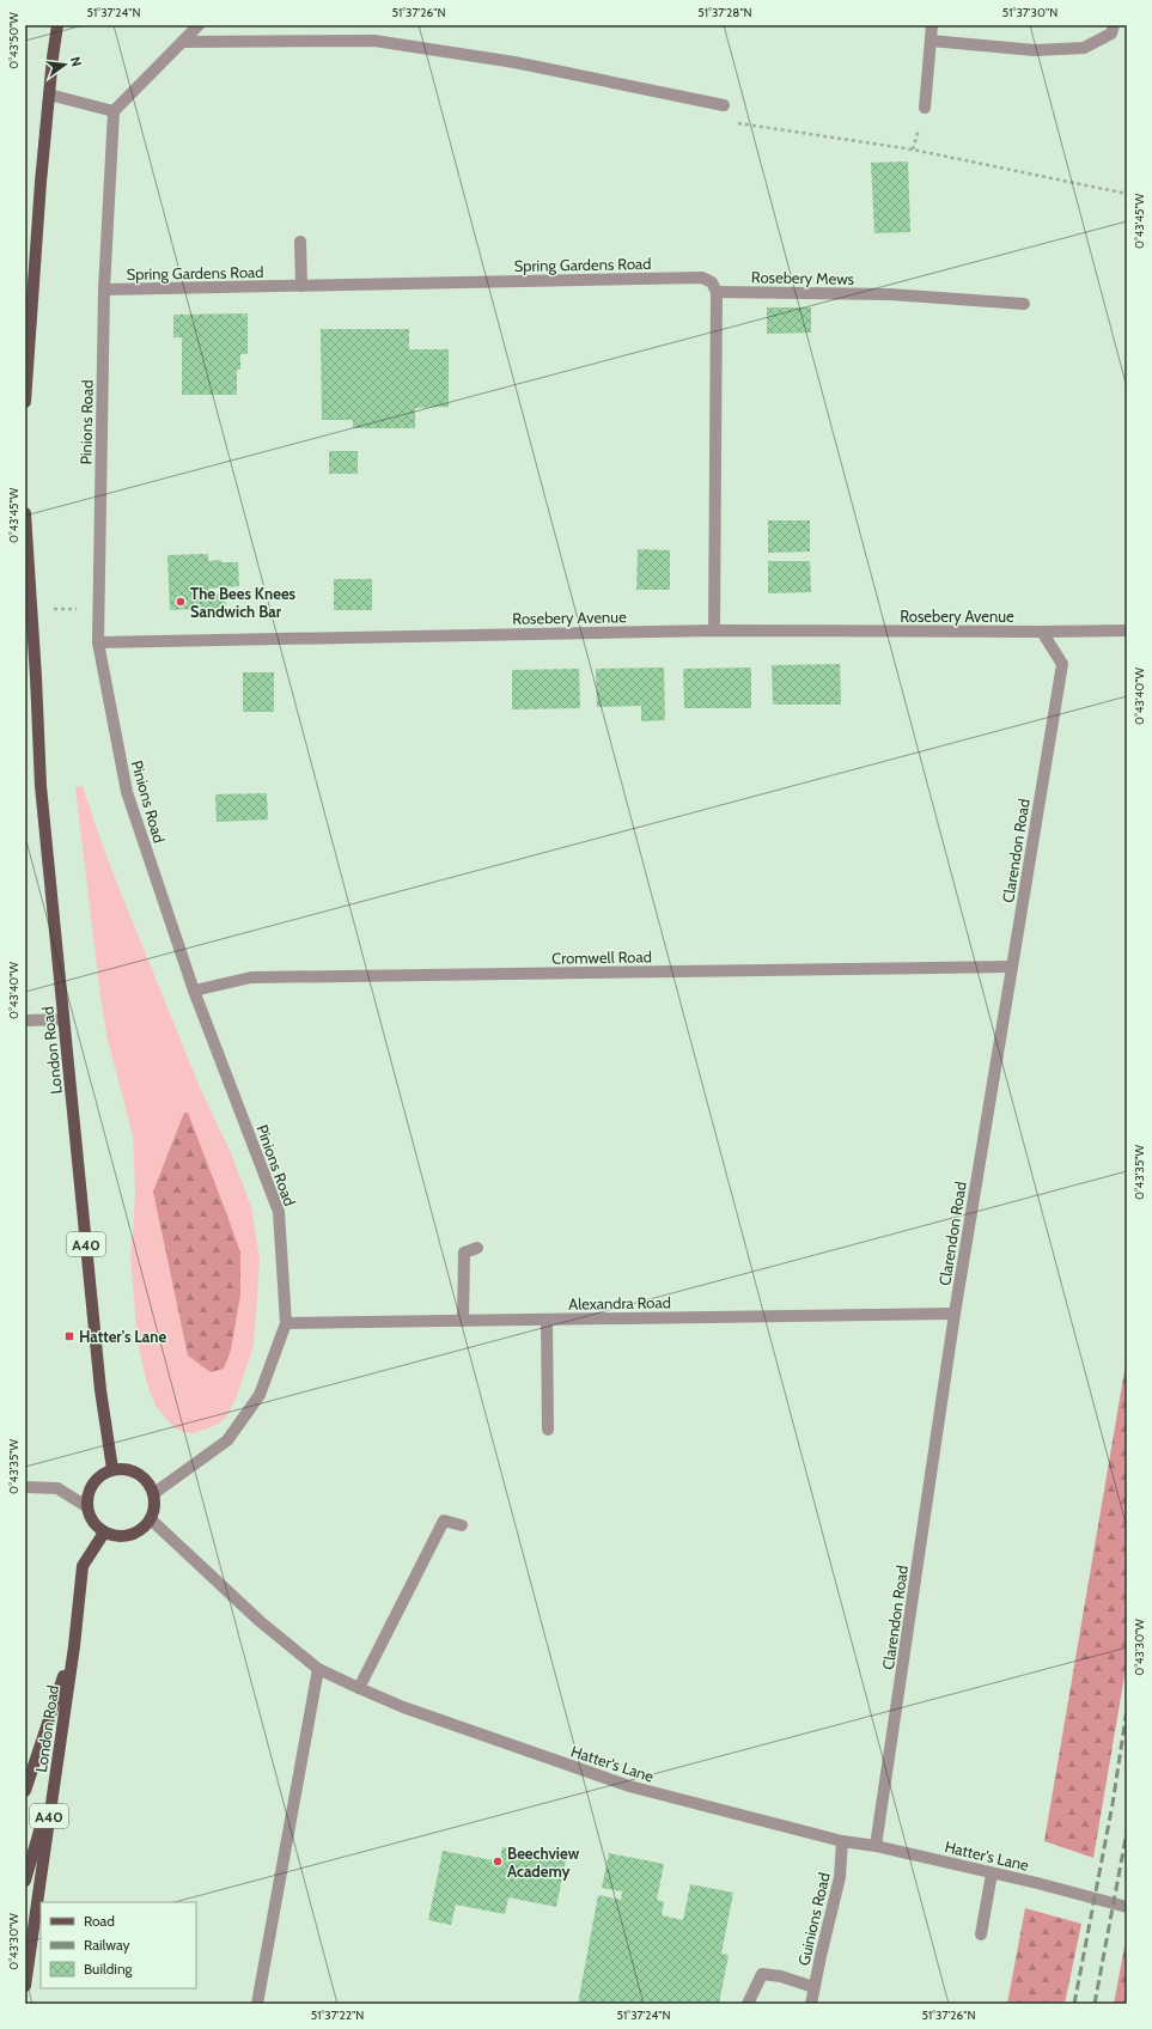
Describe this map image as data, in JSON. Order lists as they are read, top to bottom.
{
  "streets": {
    "main road": ["London Road", "A40"],
    "street": [
      "Spring Gardens Road",
      "Rosebery Mews",
      "Pinions Road",
      "Rosebery Avenue",
      "Clarendon Road",
      "Cromwell Road",
      "Alexandra Road",
      "Hatter's Lane",
      "Guinions Road"
    ]
  },
  "crossings": [
    ["Spring Gardens Road", "Rosebery Mews"],
    ["Spring Gardens Road", "Pinions Road"],
    ["Pinions Road", "Rosebery Avenue"],
    ["Pinions Road", "Cromwell Road"],
    ["Pinions Road", "London Road"],
    ["Pinions Road", "Alexandra Road"],
    ["Pinions Road", "Hatter's Lane"],
    ["Rosebery Avenue", "Clarendon Road"],
    ["Clarendon Road", "Cromwell Road"],
    ["Clarendon Road", "Alexandra Road"],
    ["Clarendon Road", "Hatter's Lane"],
    ["London Road", "Hatter's Lane"],
    ["Hatter's Lane", "Guinions Road"]
  ],
  "places": {
    "other": ["The Bees Knees Sandwich Bar", "Beechview Academy"],
    "transit": ["Hatter's Lane"]
  },
  "legend": ["Road", "Railway", "Building"],
  "north": "right",
  "coordinates": [
    "51°37'24\"N",
    "51°37'26\"N",
    "51°37'28\"N",
    "51°37'30\"N",
    "0°43'50\"W",
    "0°43'45\"W",
    "0°43'40\"W",
    "0°43'35\"W",
    "0°43'30\"W",
    "51°37'22\"N"
  ]
}
